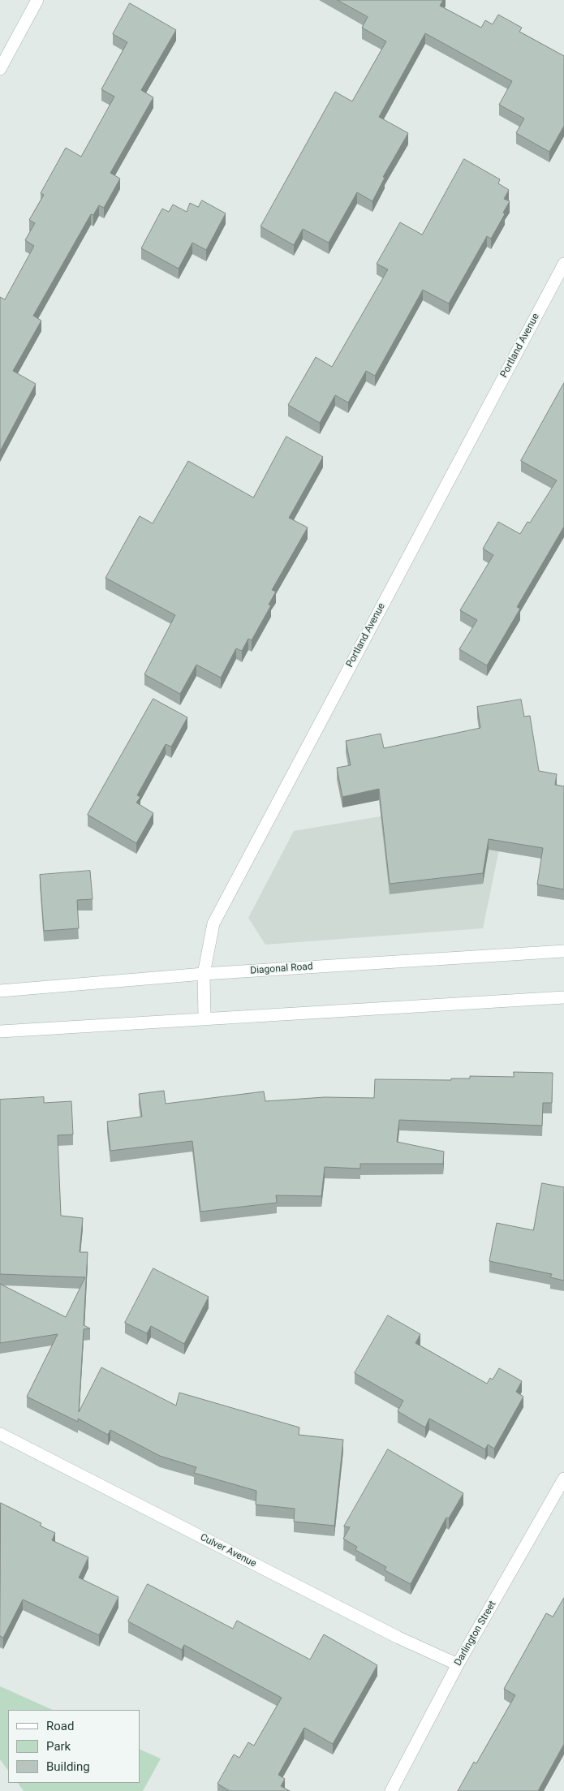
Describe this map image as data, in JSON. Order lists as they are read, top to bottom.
{
  "streets": {
    "street": [
      "Portland Avenue",
      "Diagonal Road",
      "Culver Avenue",
      "Darlington Street"
    ]
  },
  "crossings": [
    ["Portland Avenue", "Diagonal Road"],
    ["Culver Avenue", "Darlington Street"]
  ],
  "legend": ["Road", "Park", "Building"]
}
